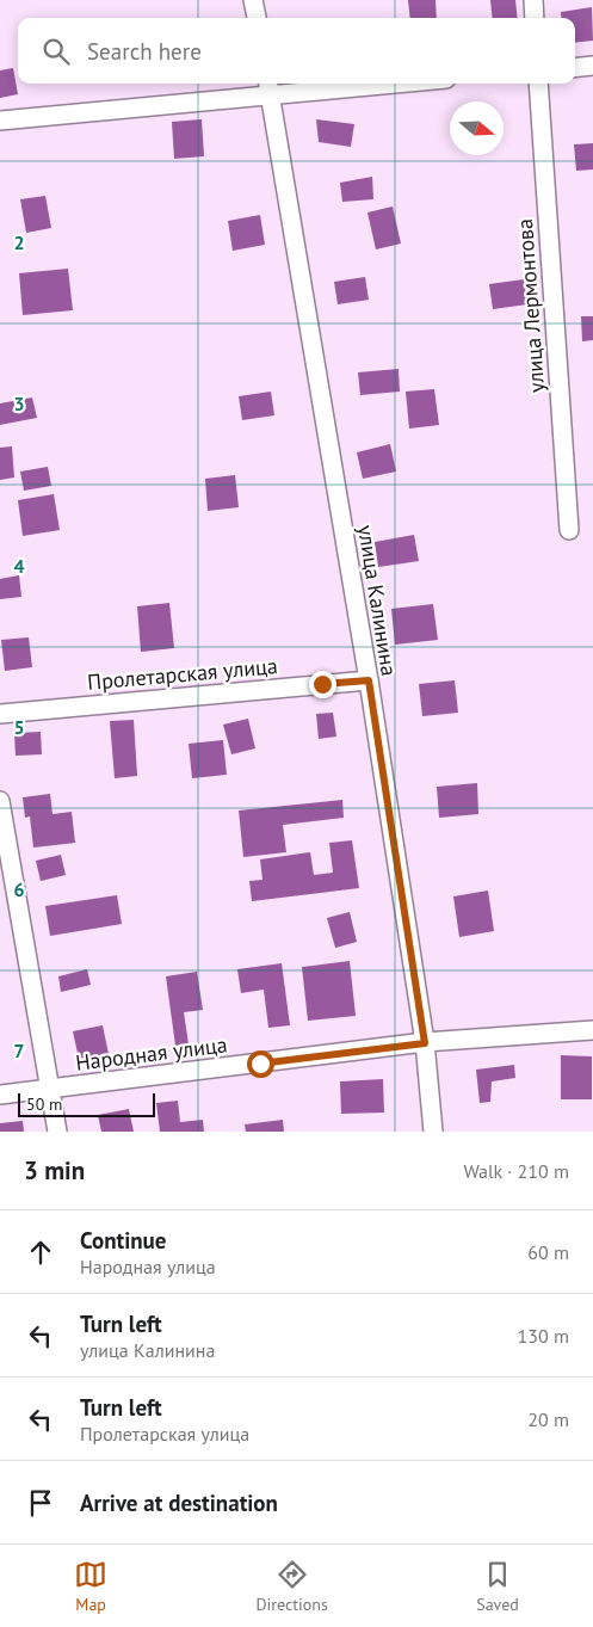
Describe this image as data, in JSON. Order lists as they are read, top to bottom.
{
  "streets": {
    "street": [
      "улица Лермонтова",
      "улица Калинина",
      "Пролетарская улица",
      "Народная улица"
    ]
  },
  "crossings": [
    ["улица Калинина", "Пролетарская улица"],
    ["улица Калинина", "Народная улица"]
  ],
  "scale_bar": "50 m",
  "north": "right",
  "page": {
    "search": "Search here",
    "scale": "50 m",
    "heading": ["3 min", "Walk · 210 m"],
    "list": [
      ["Continue", "Народная улица", "60 m"],
      ["Turn left", "улица Калинина", "130 m"],
      ["Turn left", "Пролетарская улица", "20 m"],
      "Arrive at destination"
    ],
    "nav": ["Map", "Directions", "Saved"]
  },
  "grid": {
    "rows": [
      "2",
      "3",
      "4",
      "5",
      "6",
      "7"
    ]
  }
}
